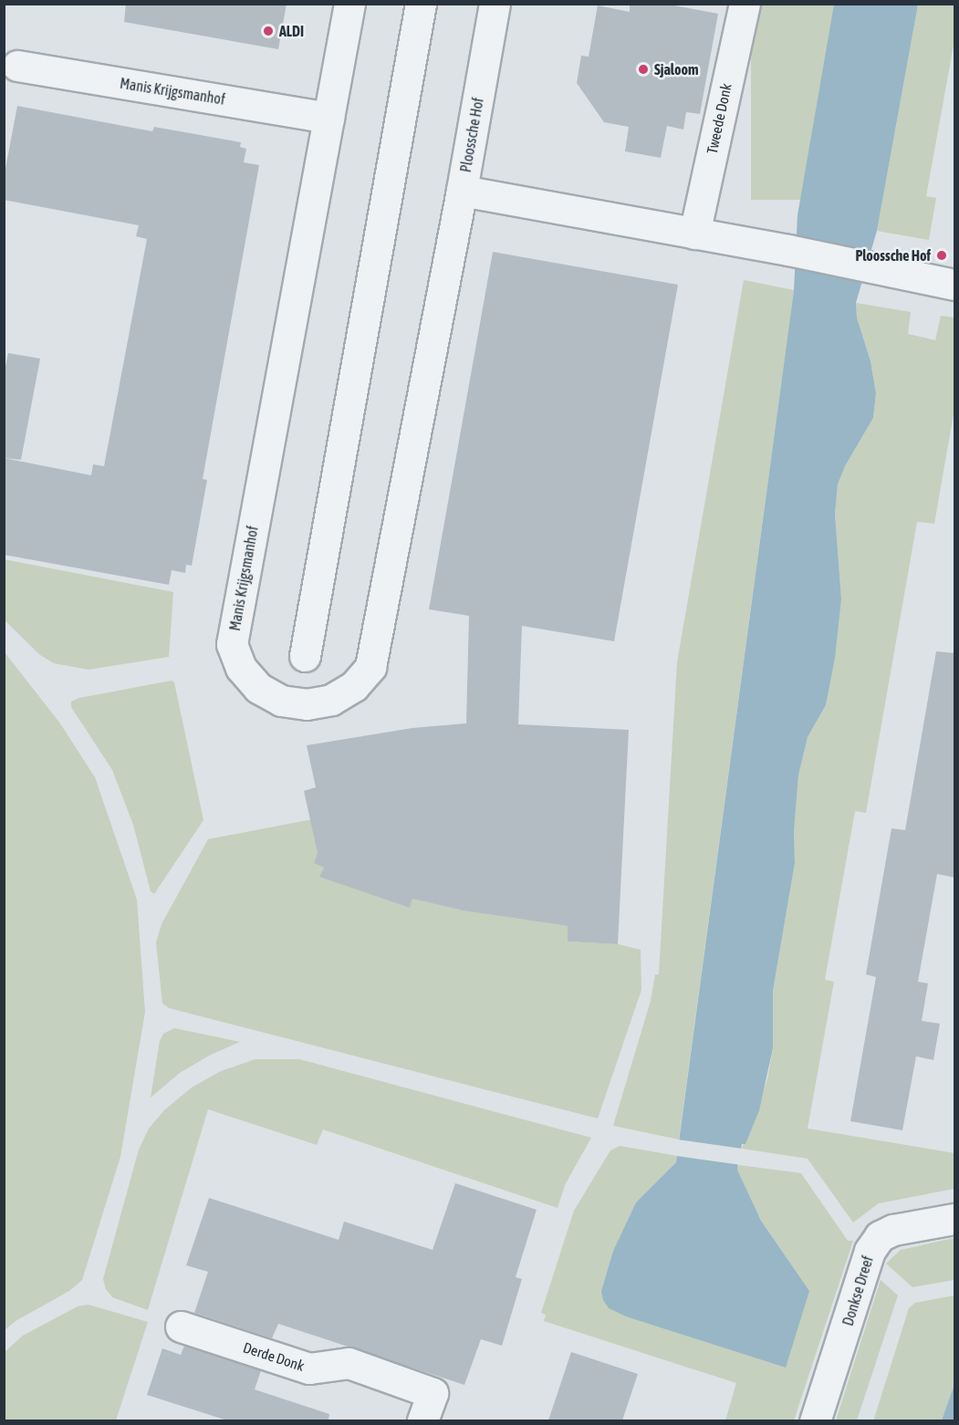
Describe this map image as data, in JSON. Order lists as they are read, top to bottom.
{
  "streets": {
    "street": [
      "Manis Krijgsmanhof",
      "Tweede Donk",
      "Ploossche Hof",
      "Donkse Dreef",
      "Derde Donk"
    ]
  },
  "crossings": [
    ["Manis Krijgsmanhof", "Ploossche Hof"],
    ["Tweede Donk", "Ploossche Hof"]
  ],
  "places": ["ALDI", "Sjaloom", "Ploossche Hof"]
}
